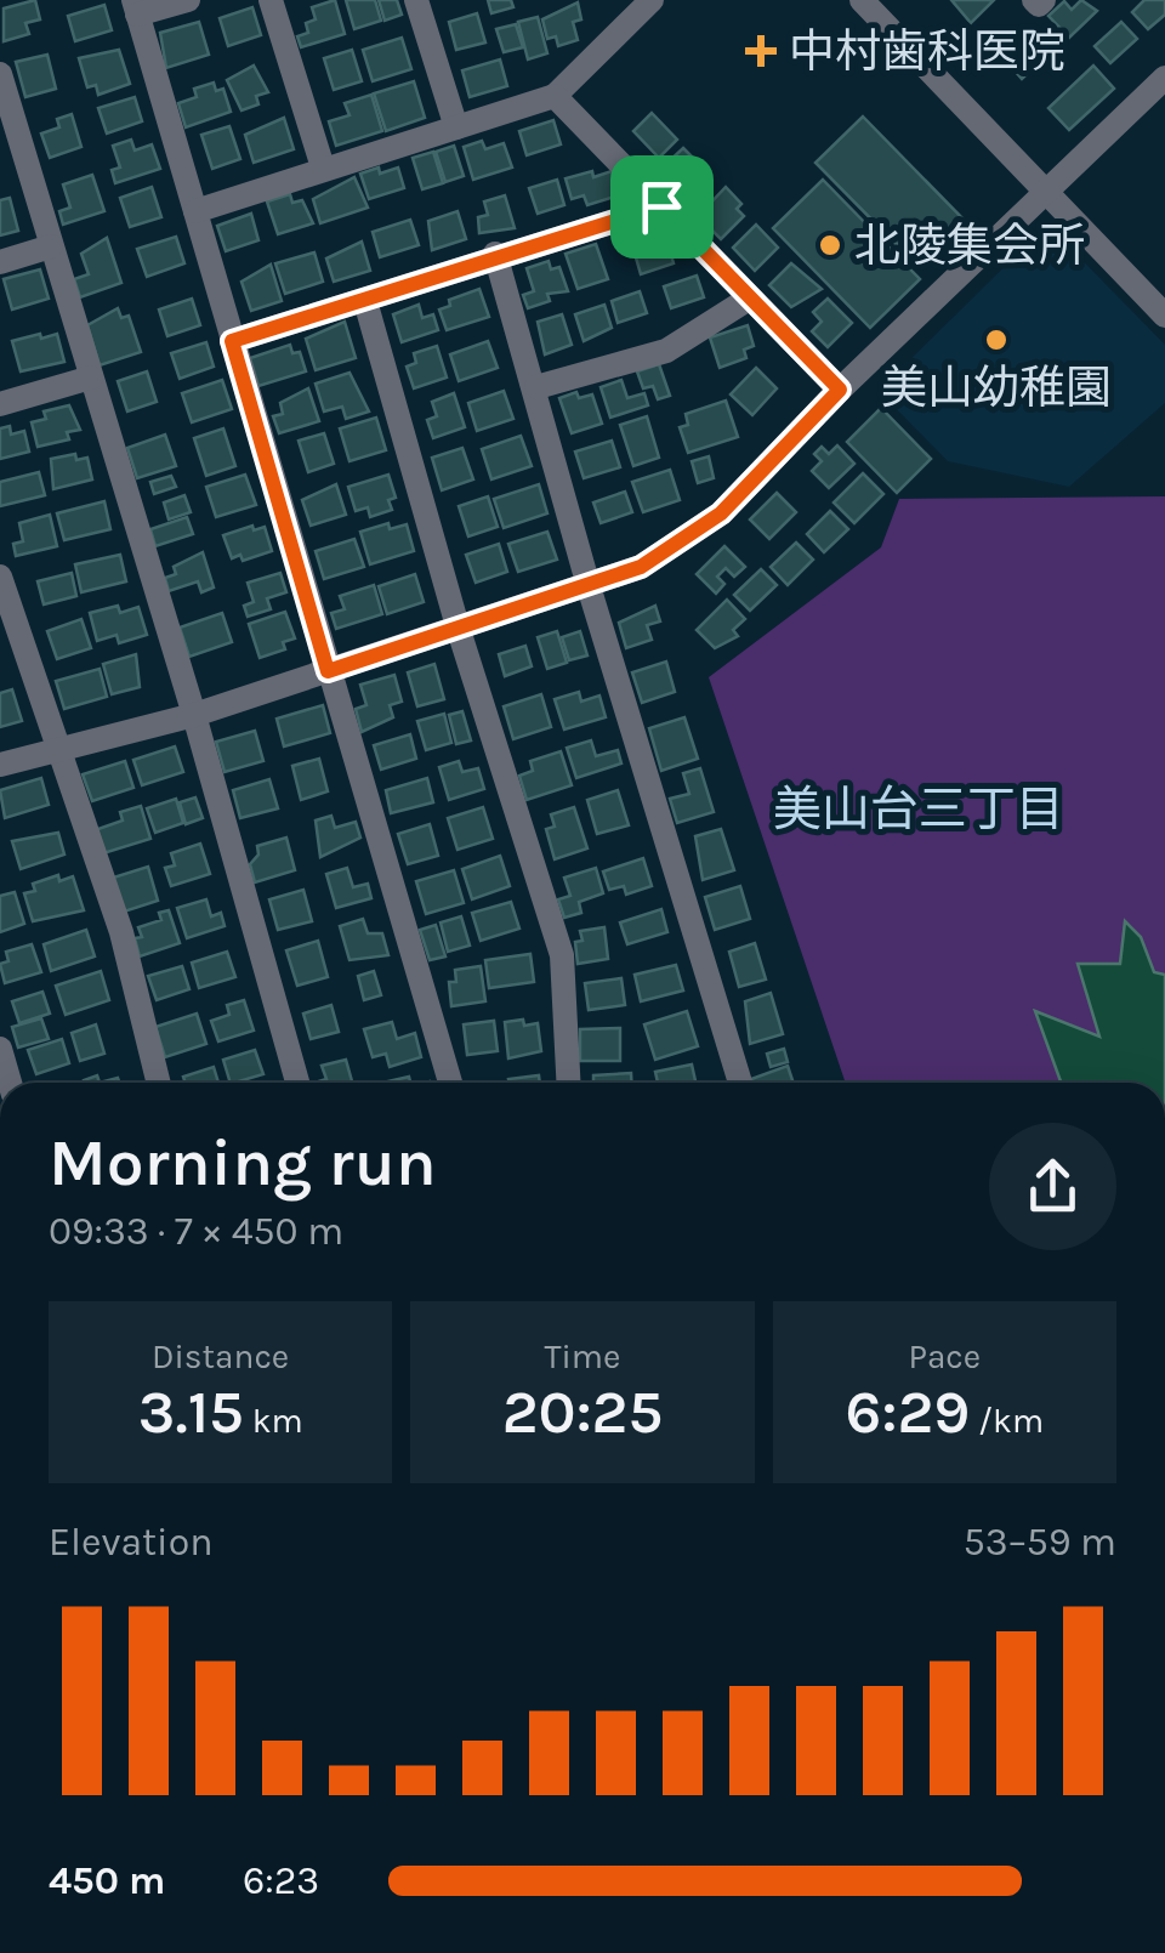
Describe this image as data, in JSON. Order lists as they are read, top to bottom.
{
  "districts": ["美山台三丁目"],
  "places": {
    "health": ["中村歯科医院"],
    "other": ["北陵集会所", "美山幼稚園"]
  },
  "page": {
    "heading": ["Morning run", "09:33 · 7 × 450 m"],
    "stats": [
      ["Distance", "3.15 km"],
      ["Time", "20:25"],
      ["Pace", "6:29 /km"]
    ],
    "chart": ["Elevation", "53–59 m"],
    "list": [
      {
        "name": "450 m",
        "note": "6:23"
      }
    ]
  }
}
